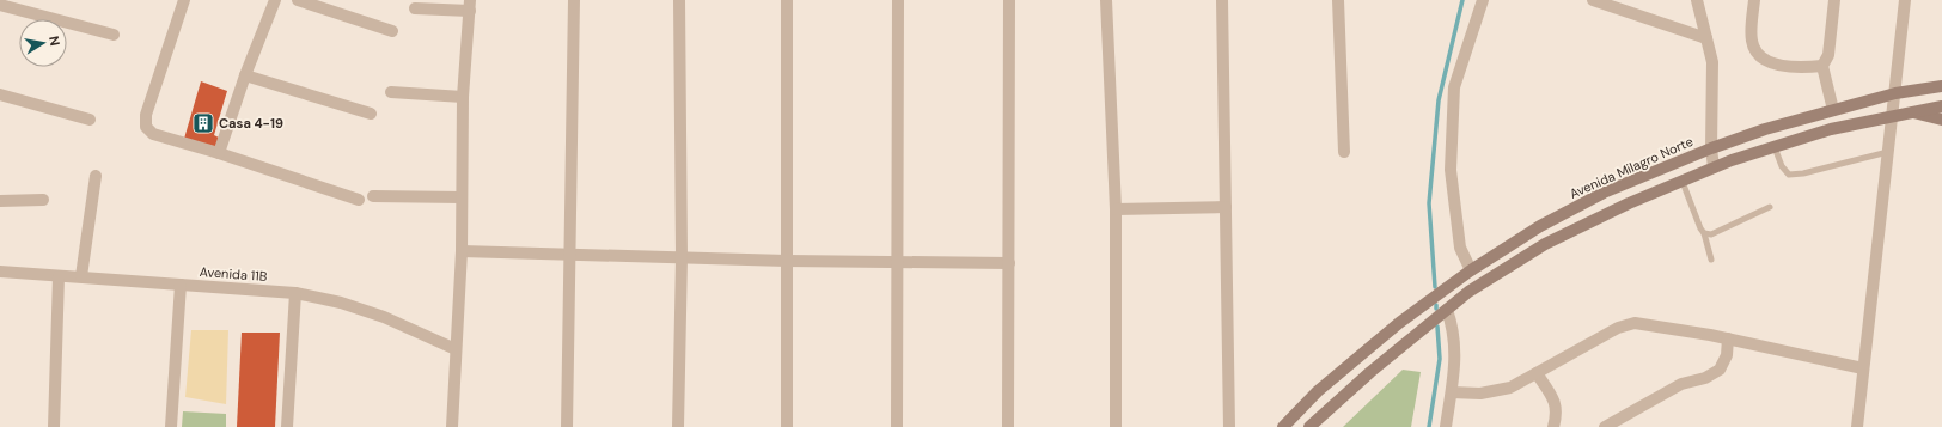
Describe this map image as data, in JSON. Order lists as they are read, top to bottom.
{
  "streets": {
    "main road": ["Avenida Milagro Norte"],
    "street": ["Avenida 11B"]
  },
  "places": {
    "building": ["Casa 4-19"]
  },
  "north": "right"
}
